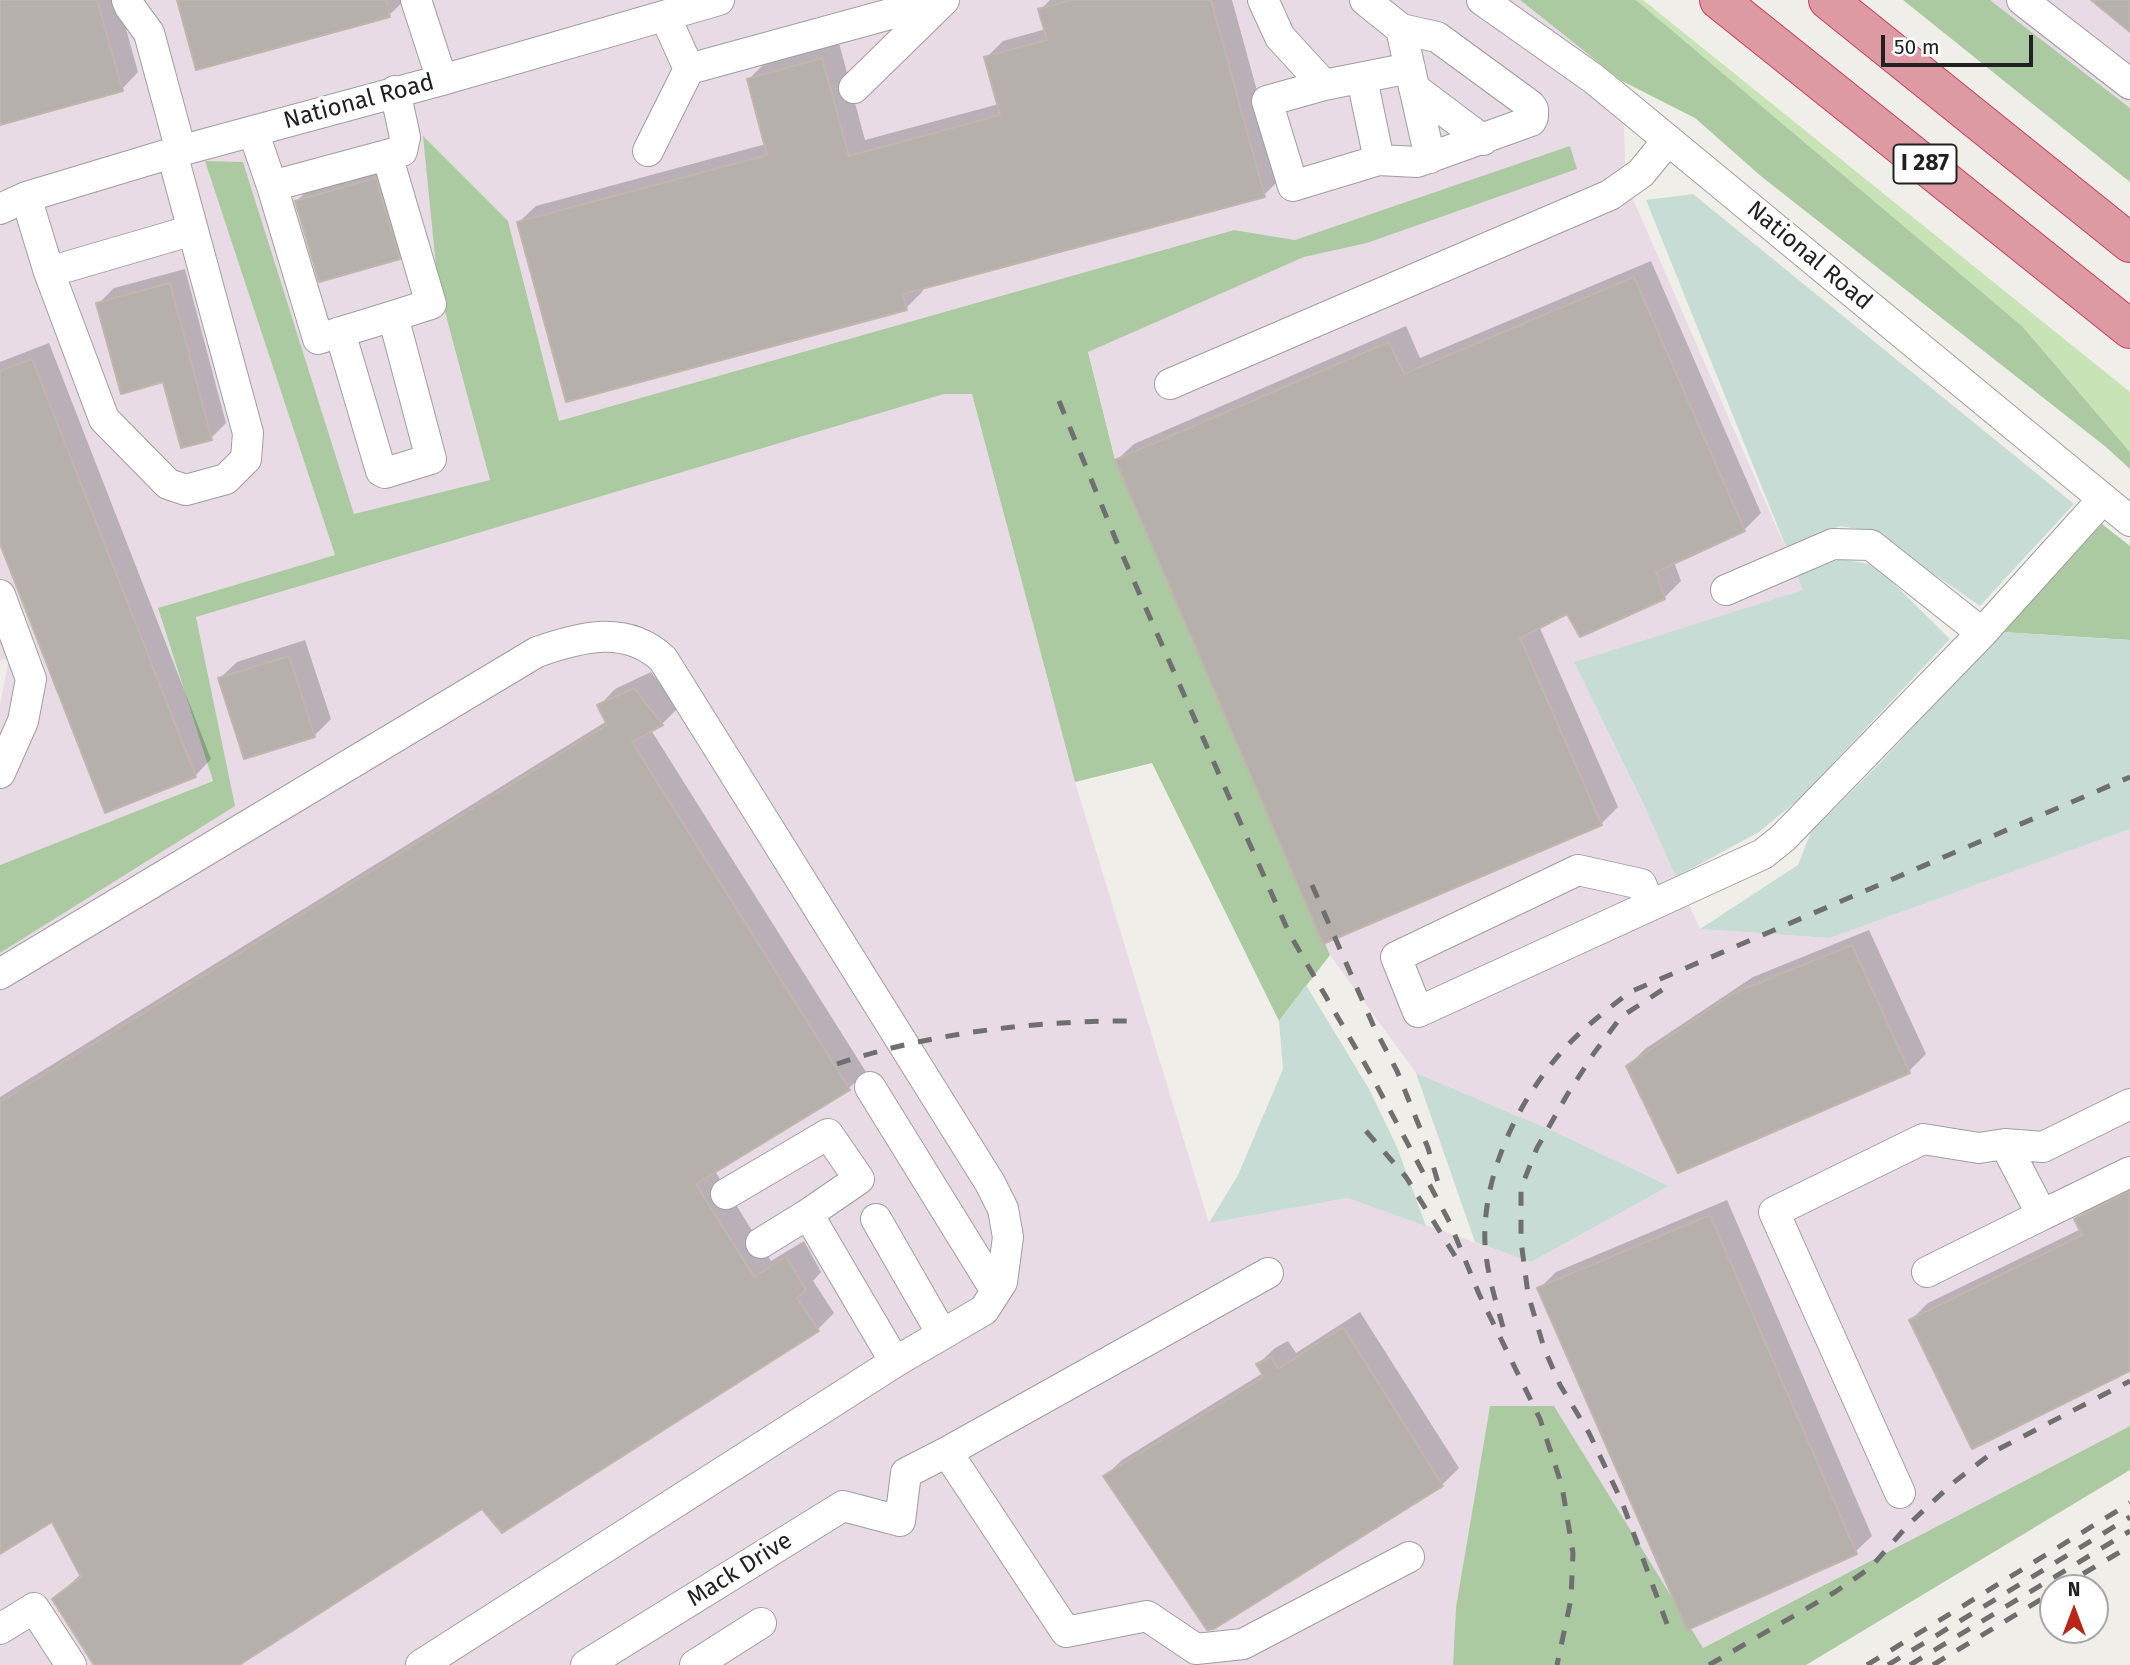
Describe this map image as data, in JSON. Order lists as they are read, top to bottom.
{
  "streets": {
    "highway": ["I 287"],
    "street": ["National Road", "Mack Drive"]
  },
  "scale_bar": "50 m",
  "north": "top"
}
